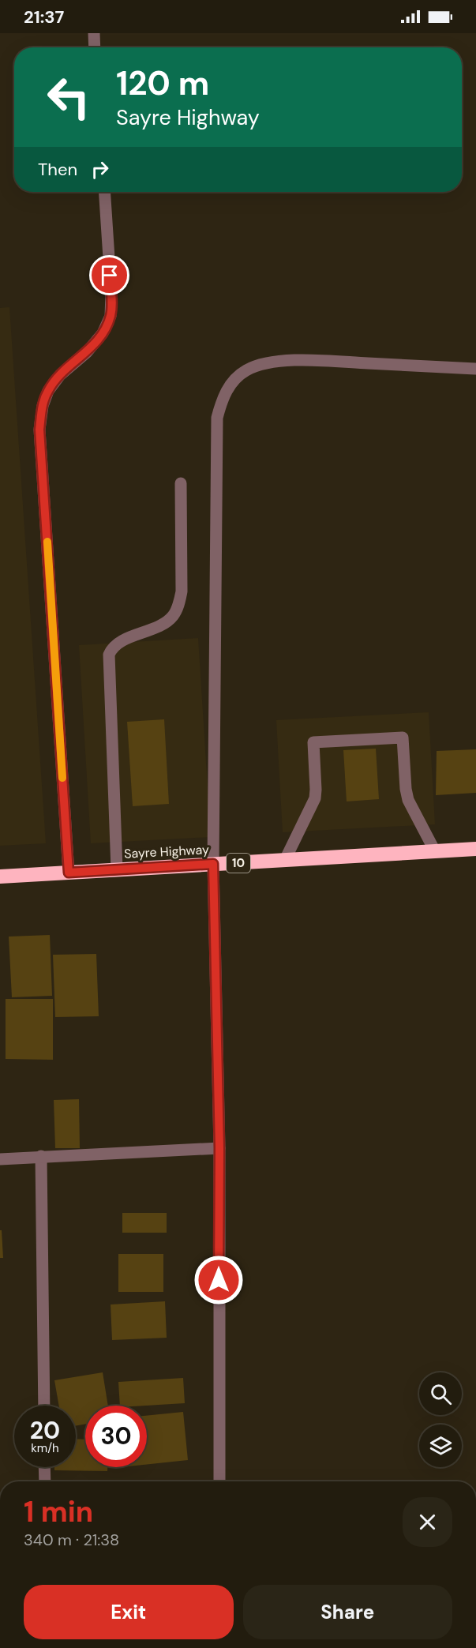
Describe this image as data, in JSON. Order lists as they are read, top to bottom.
{
  "streets": {
    "highway": ["Sayre Highway", "10"]
  },
  "page": {
    "status": "21:37",
    "turn": ["120 m", "Sayre Highway"],
    "then": "Then",
    "speed": "20 km/h",
    "limit": "30",
    "heading": ["1 min", "340 m · 21:38"],
    "buttons": ["Exit", "Share"]
  }
}
